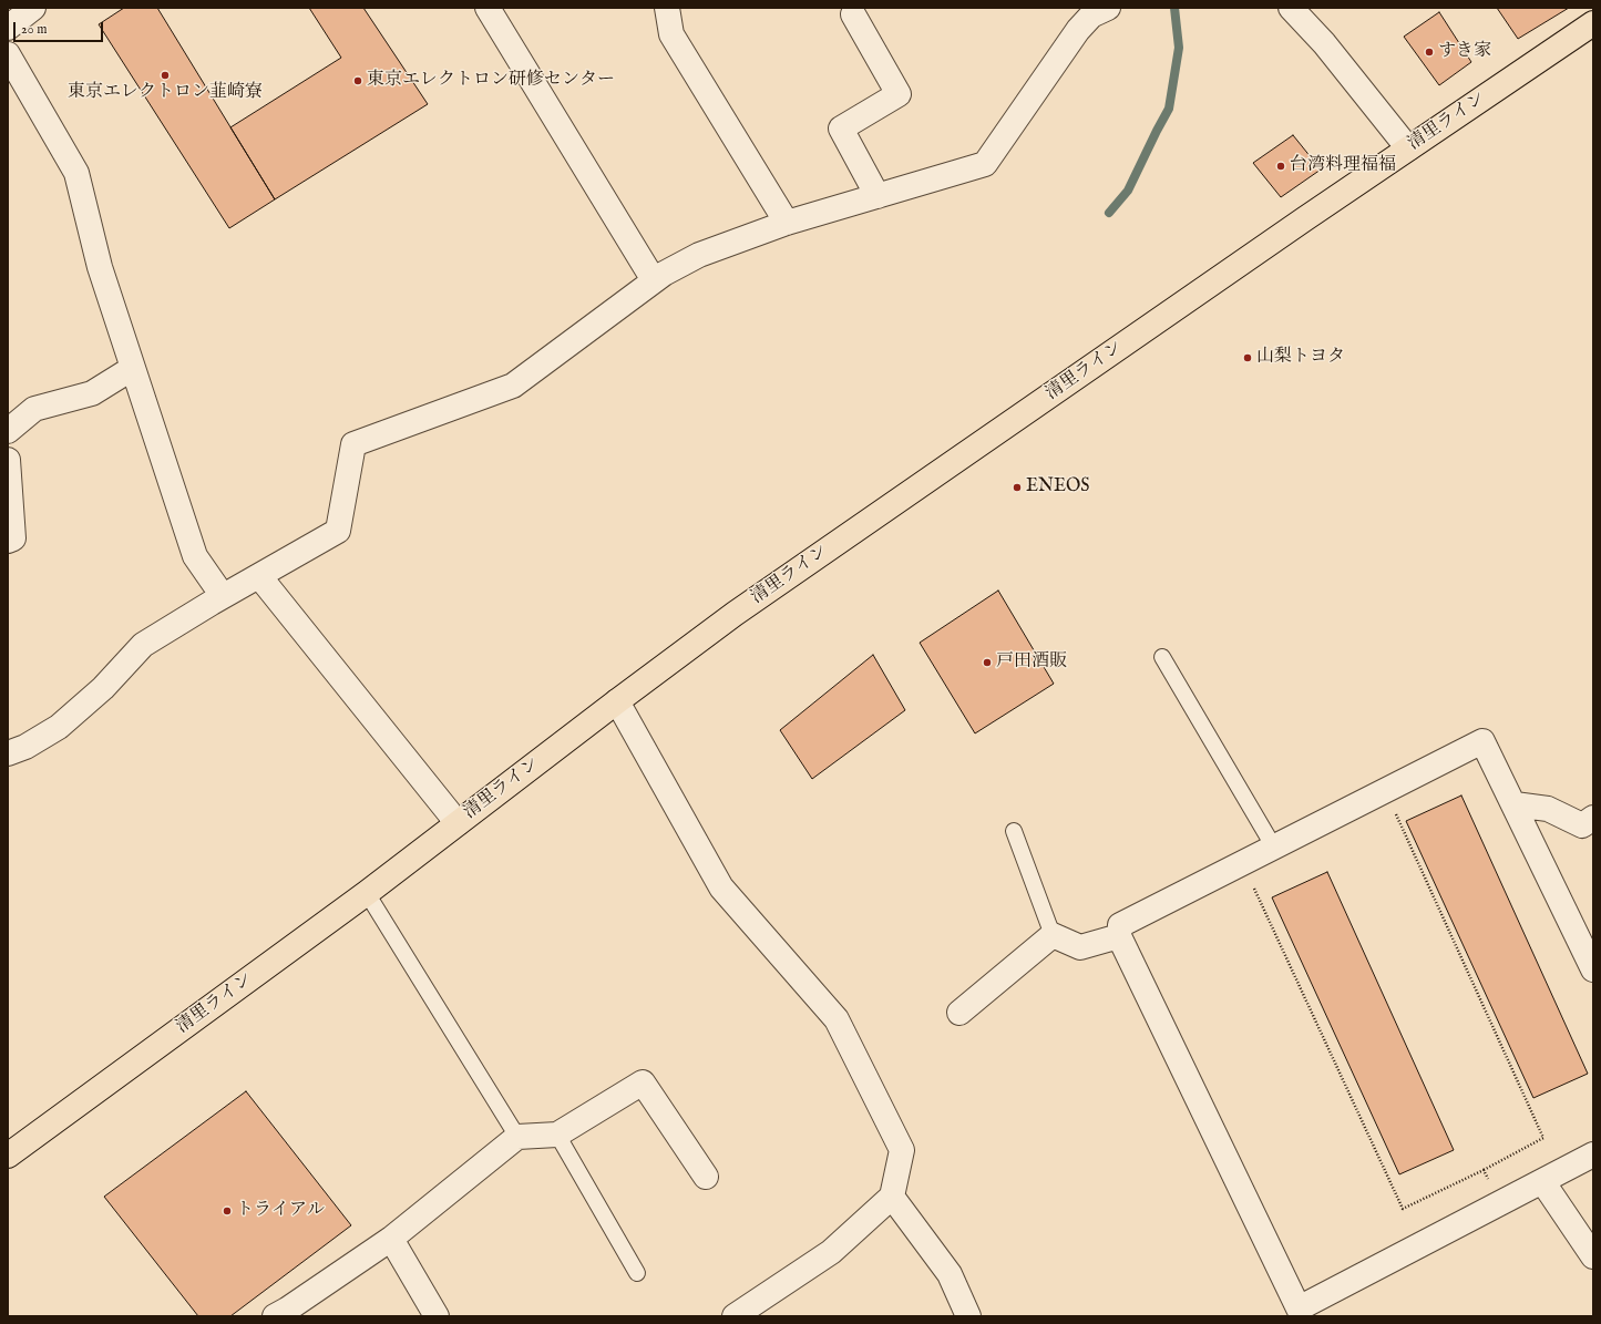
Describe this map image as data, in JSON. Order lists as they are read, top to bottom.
{
  "streets": {
    "highway": ["清里ライン"]
  },
  "places": [
    "すき家",
    "東京エレクトロン韮崎寮",
    "東京エレクトロン研修センター",
    "台湾料理福福",
    "山梨トヨタ",
    "ENEOS",
    "戸田酒販",
    "トライアル"
  ],
  "scale_bar": "20 m"
}
